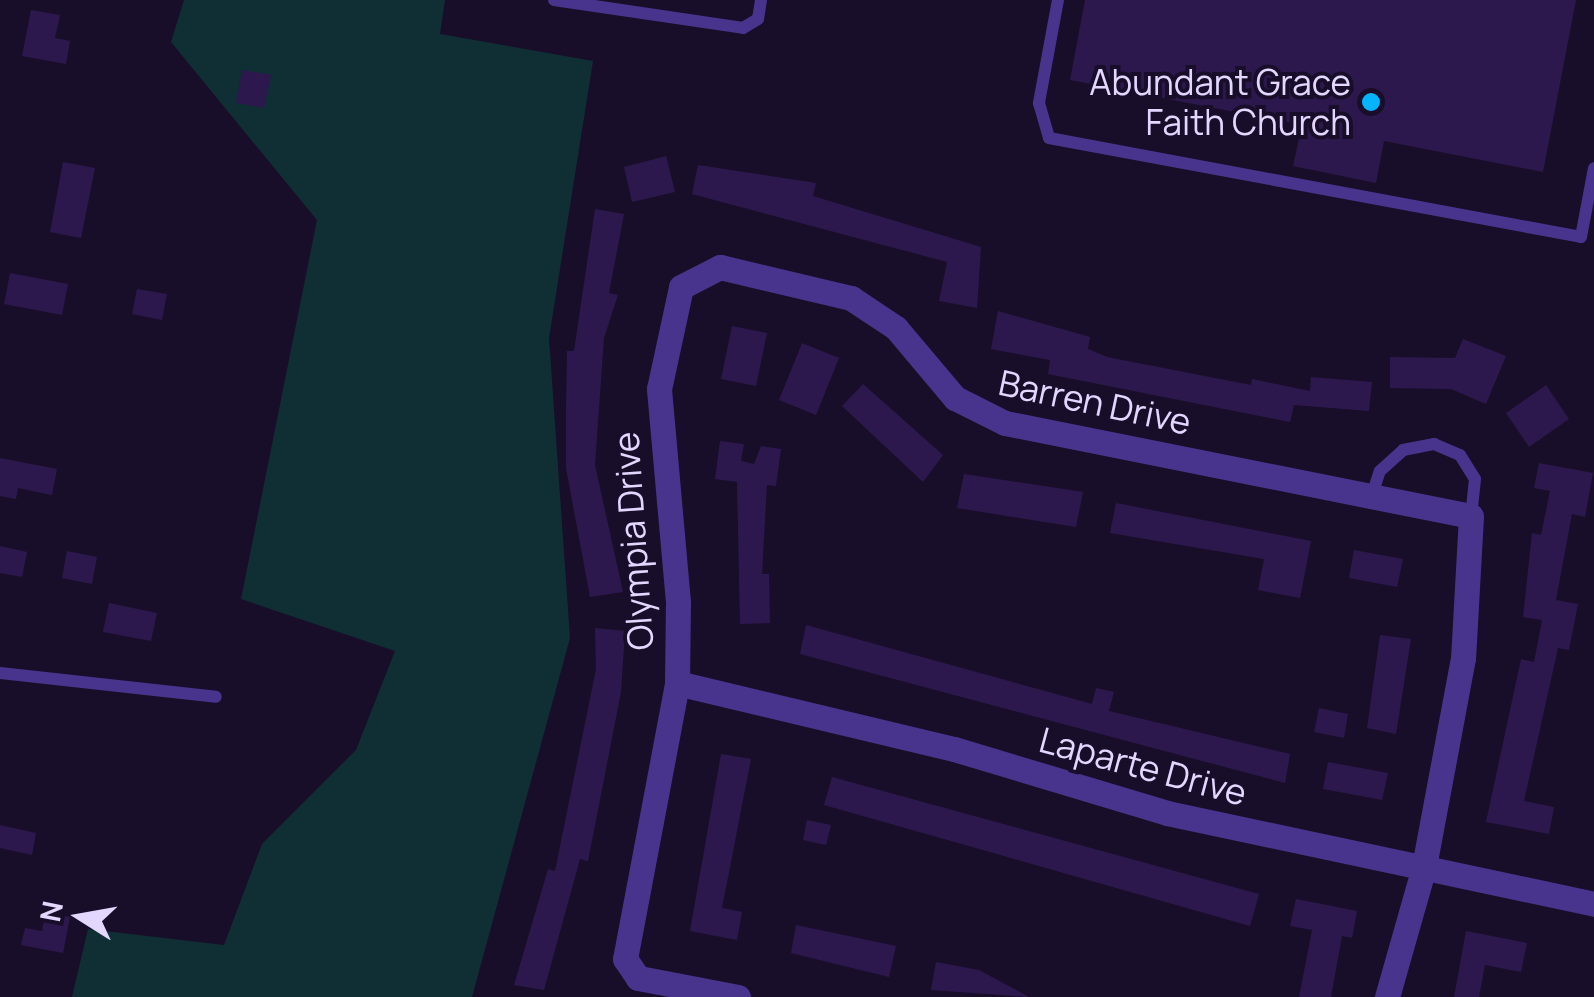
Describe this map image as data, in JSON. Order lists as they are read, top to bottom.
{
  "streets": {
    "street": ["Barren Drive", "Olympia Drive", "Laparte Drive"]
  },
  "crossings": [
    ["Barren Drive", "Olympia Drive"],
    ["Olympia Drive", "Laparte Drive"]
  ],
  "places": ["Abundant Grace Faith Church"],
  "north": "left"
}
